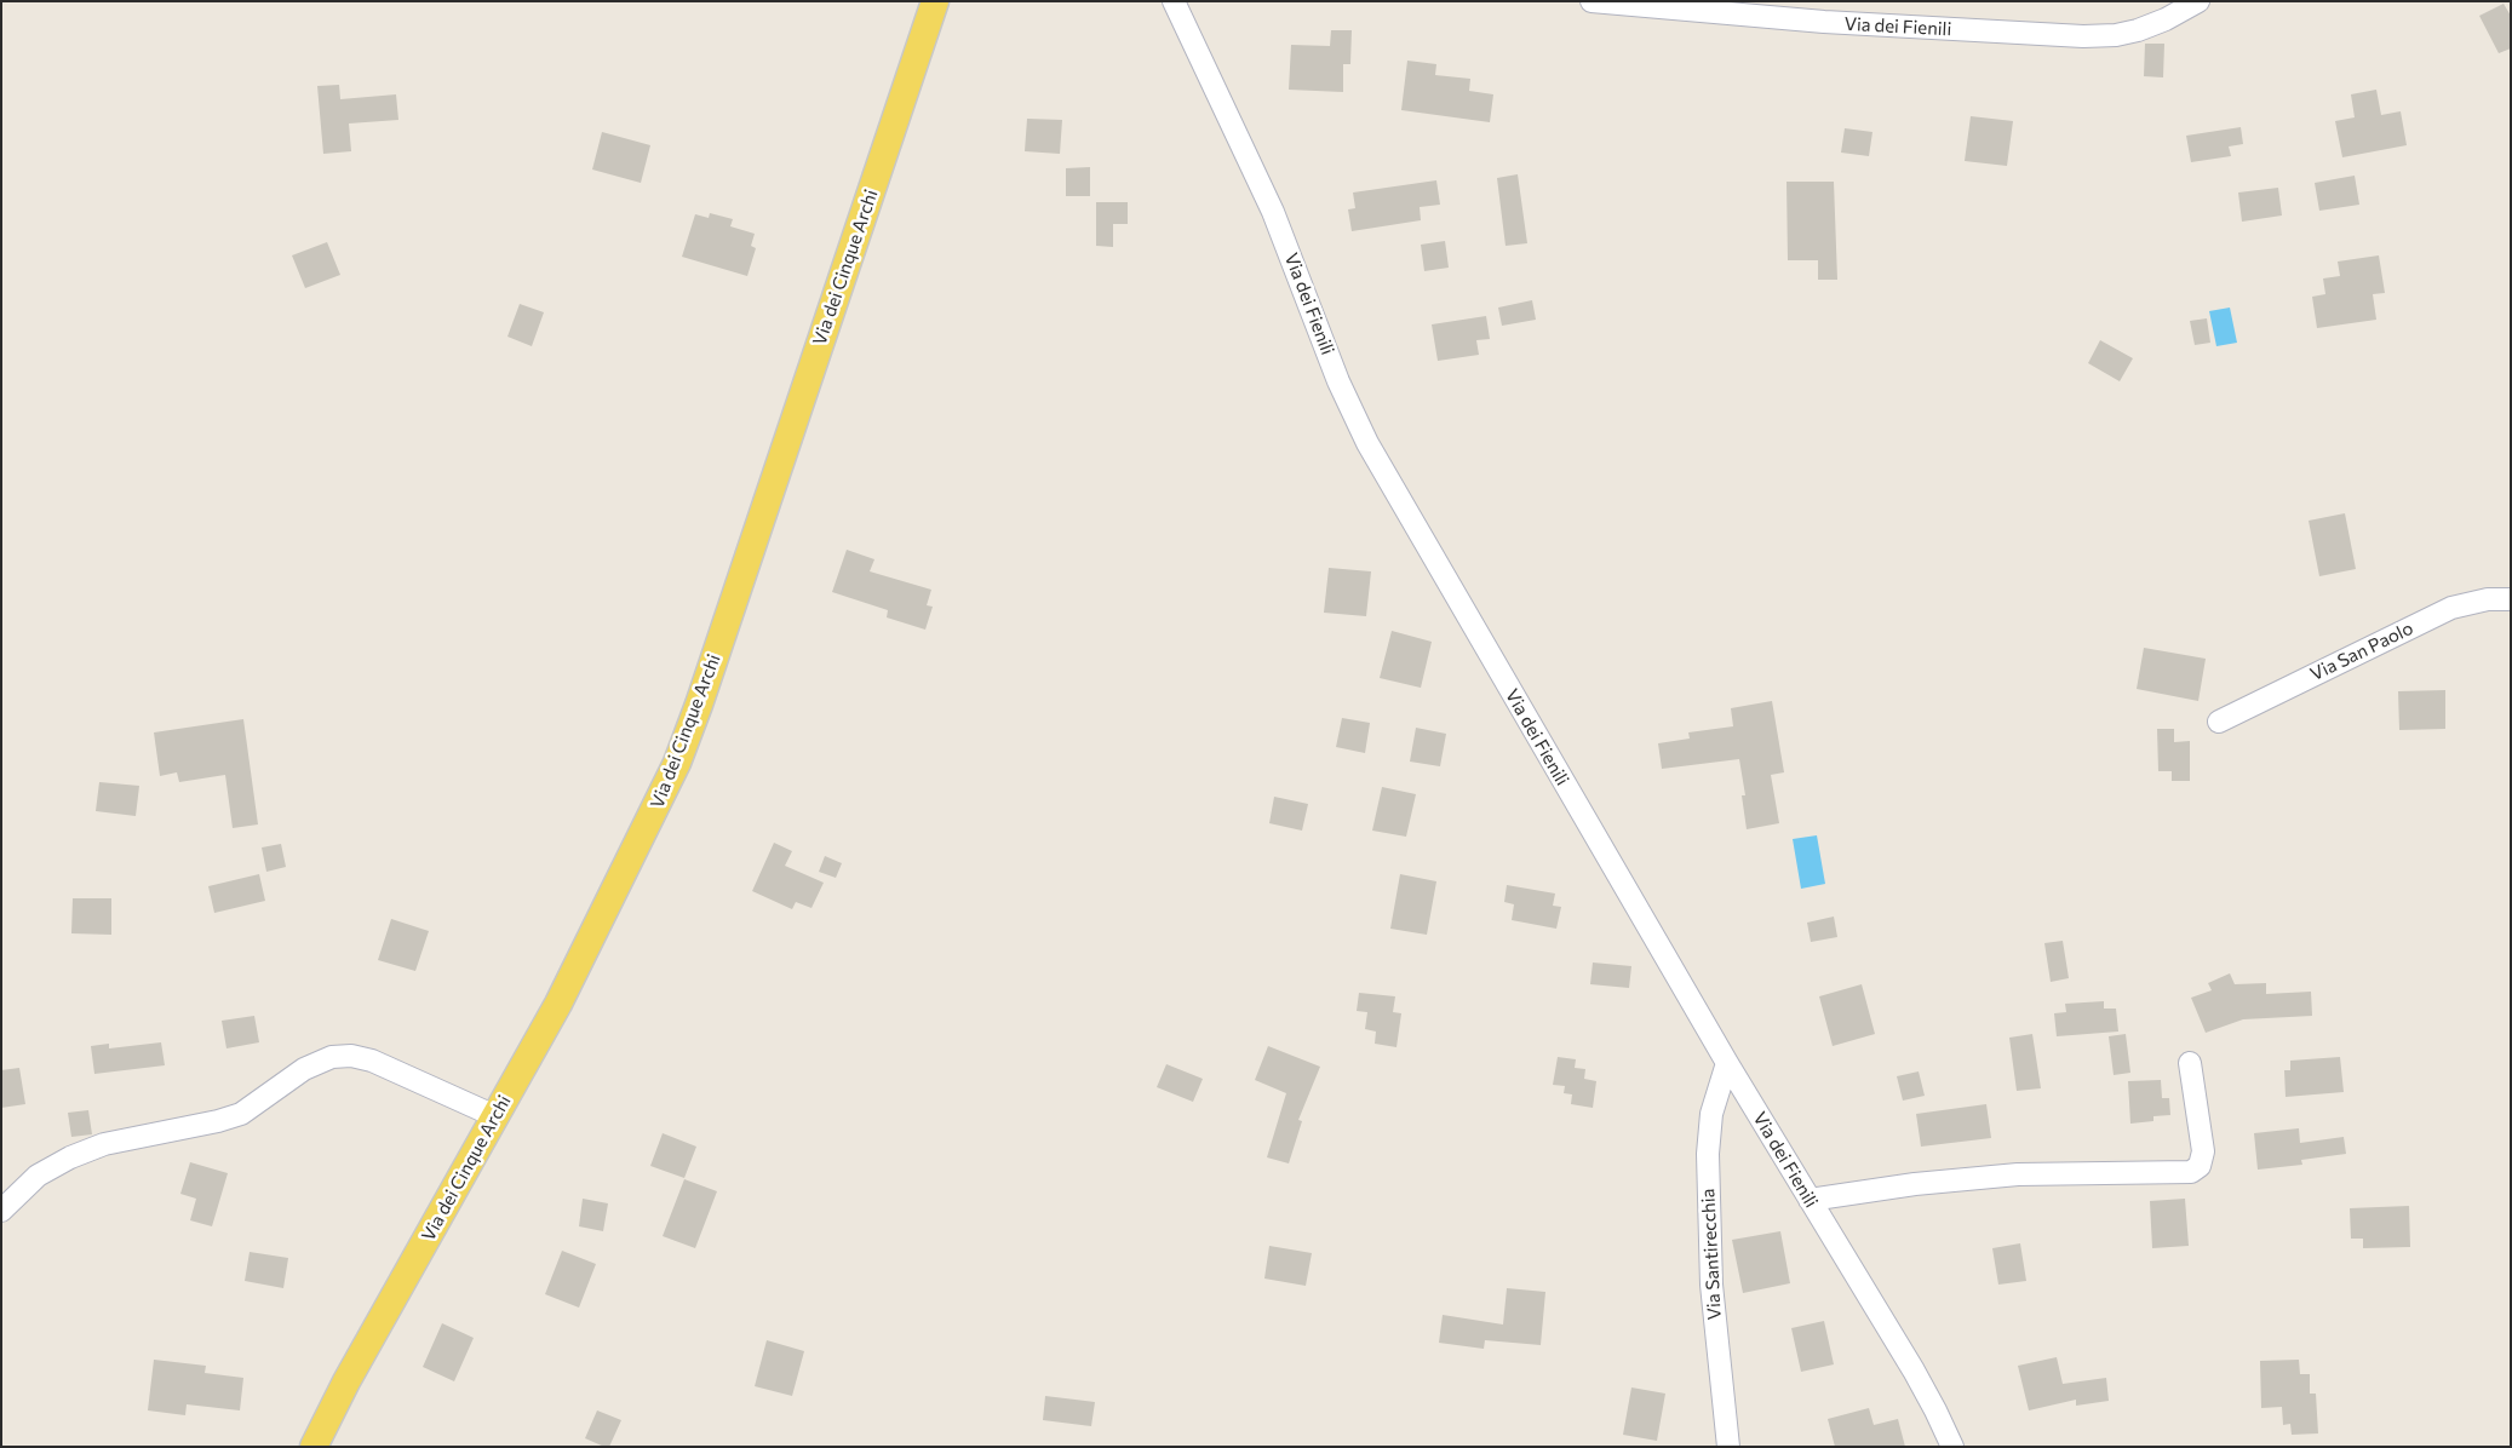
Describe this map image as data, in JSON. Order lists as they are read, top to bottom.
{
  "streets": {
    "main road": ["Via dei Cinque Archi"],
    "street": ["Via dei Fienili", "Via San Paolo", "Via Santirecchia"]
  },
  "crossings": [
    ["Via dei Fienili", "Via Santirecchia"]
  ]
}
